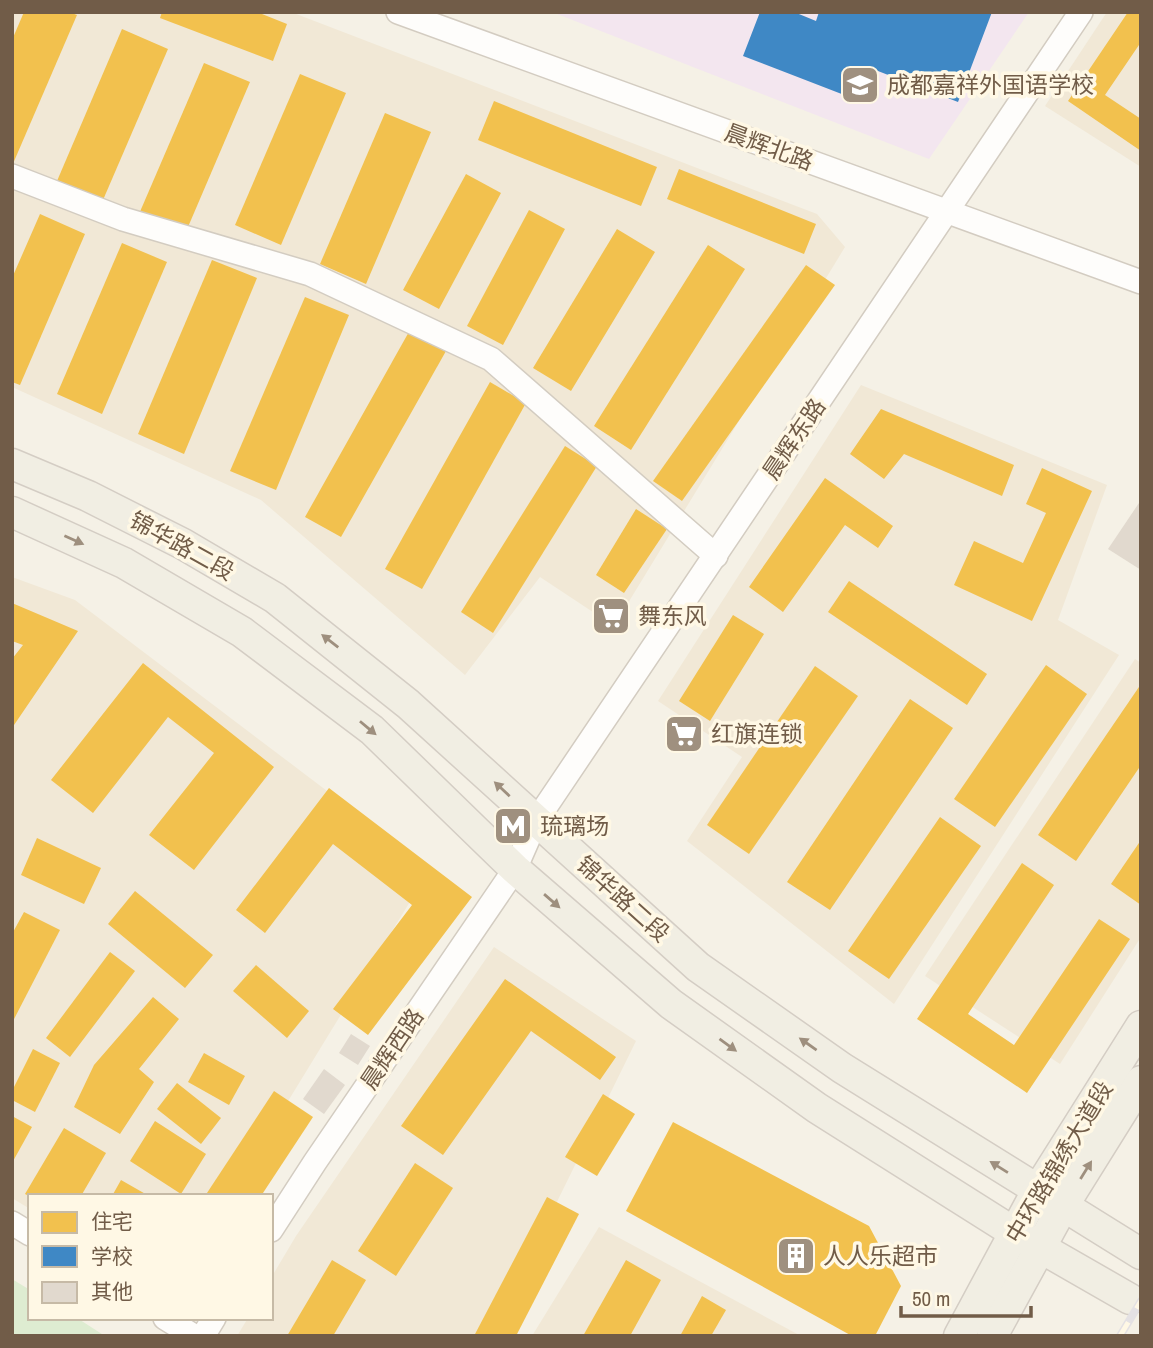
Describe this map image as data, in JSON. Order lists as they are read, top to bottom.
{
  "streets": {
    "main road": ["锦华路二段", "中环路锦绣大道段"],
    "street": ["晨辉北路", "晨辉东路", "晨辉西路"]
  },
  "crossings": [
    ["晨辉北路", "晨辉东路"],
    ["晨辉东路", "锦华路二段"],
    ["晨辉东路", "晨辉西路"],
    ["锦华路二段", "晨辉西路"],
    ["锦华路二段", "中环路锦绣大道段"]
  ],
  "places": {
    "school or university": ["成都嘉祥外国语学校"],
    "supermarket": ["舞东风", "红旗连锁"],
    "metro station": ["琉璃场"],
    "building": ["人人乐超市"]
  },
  "legend": ["住宅", "学校", "其他"],
  "scale_bar": "50 m"
}
